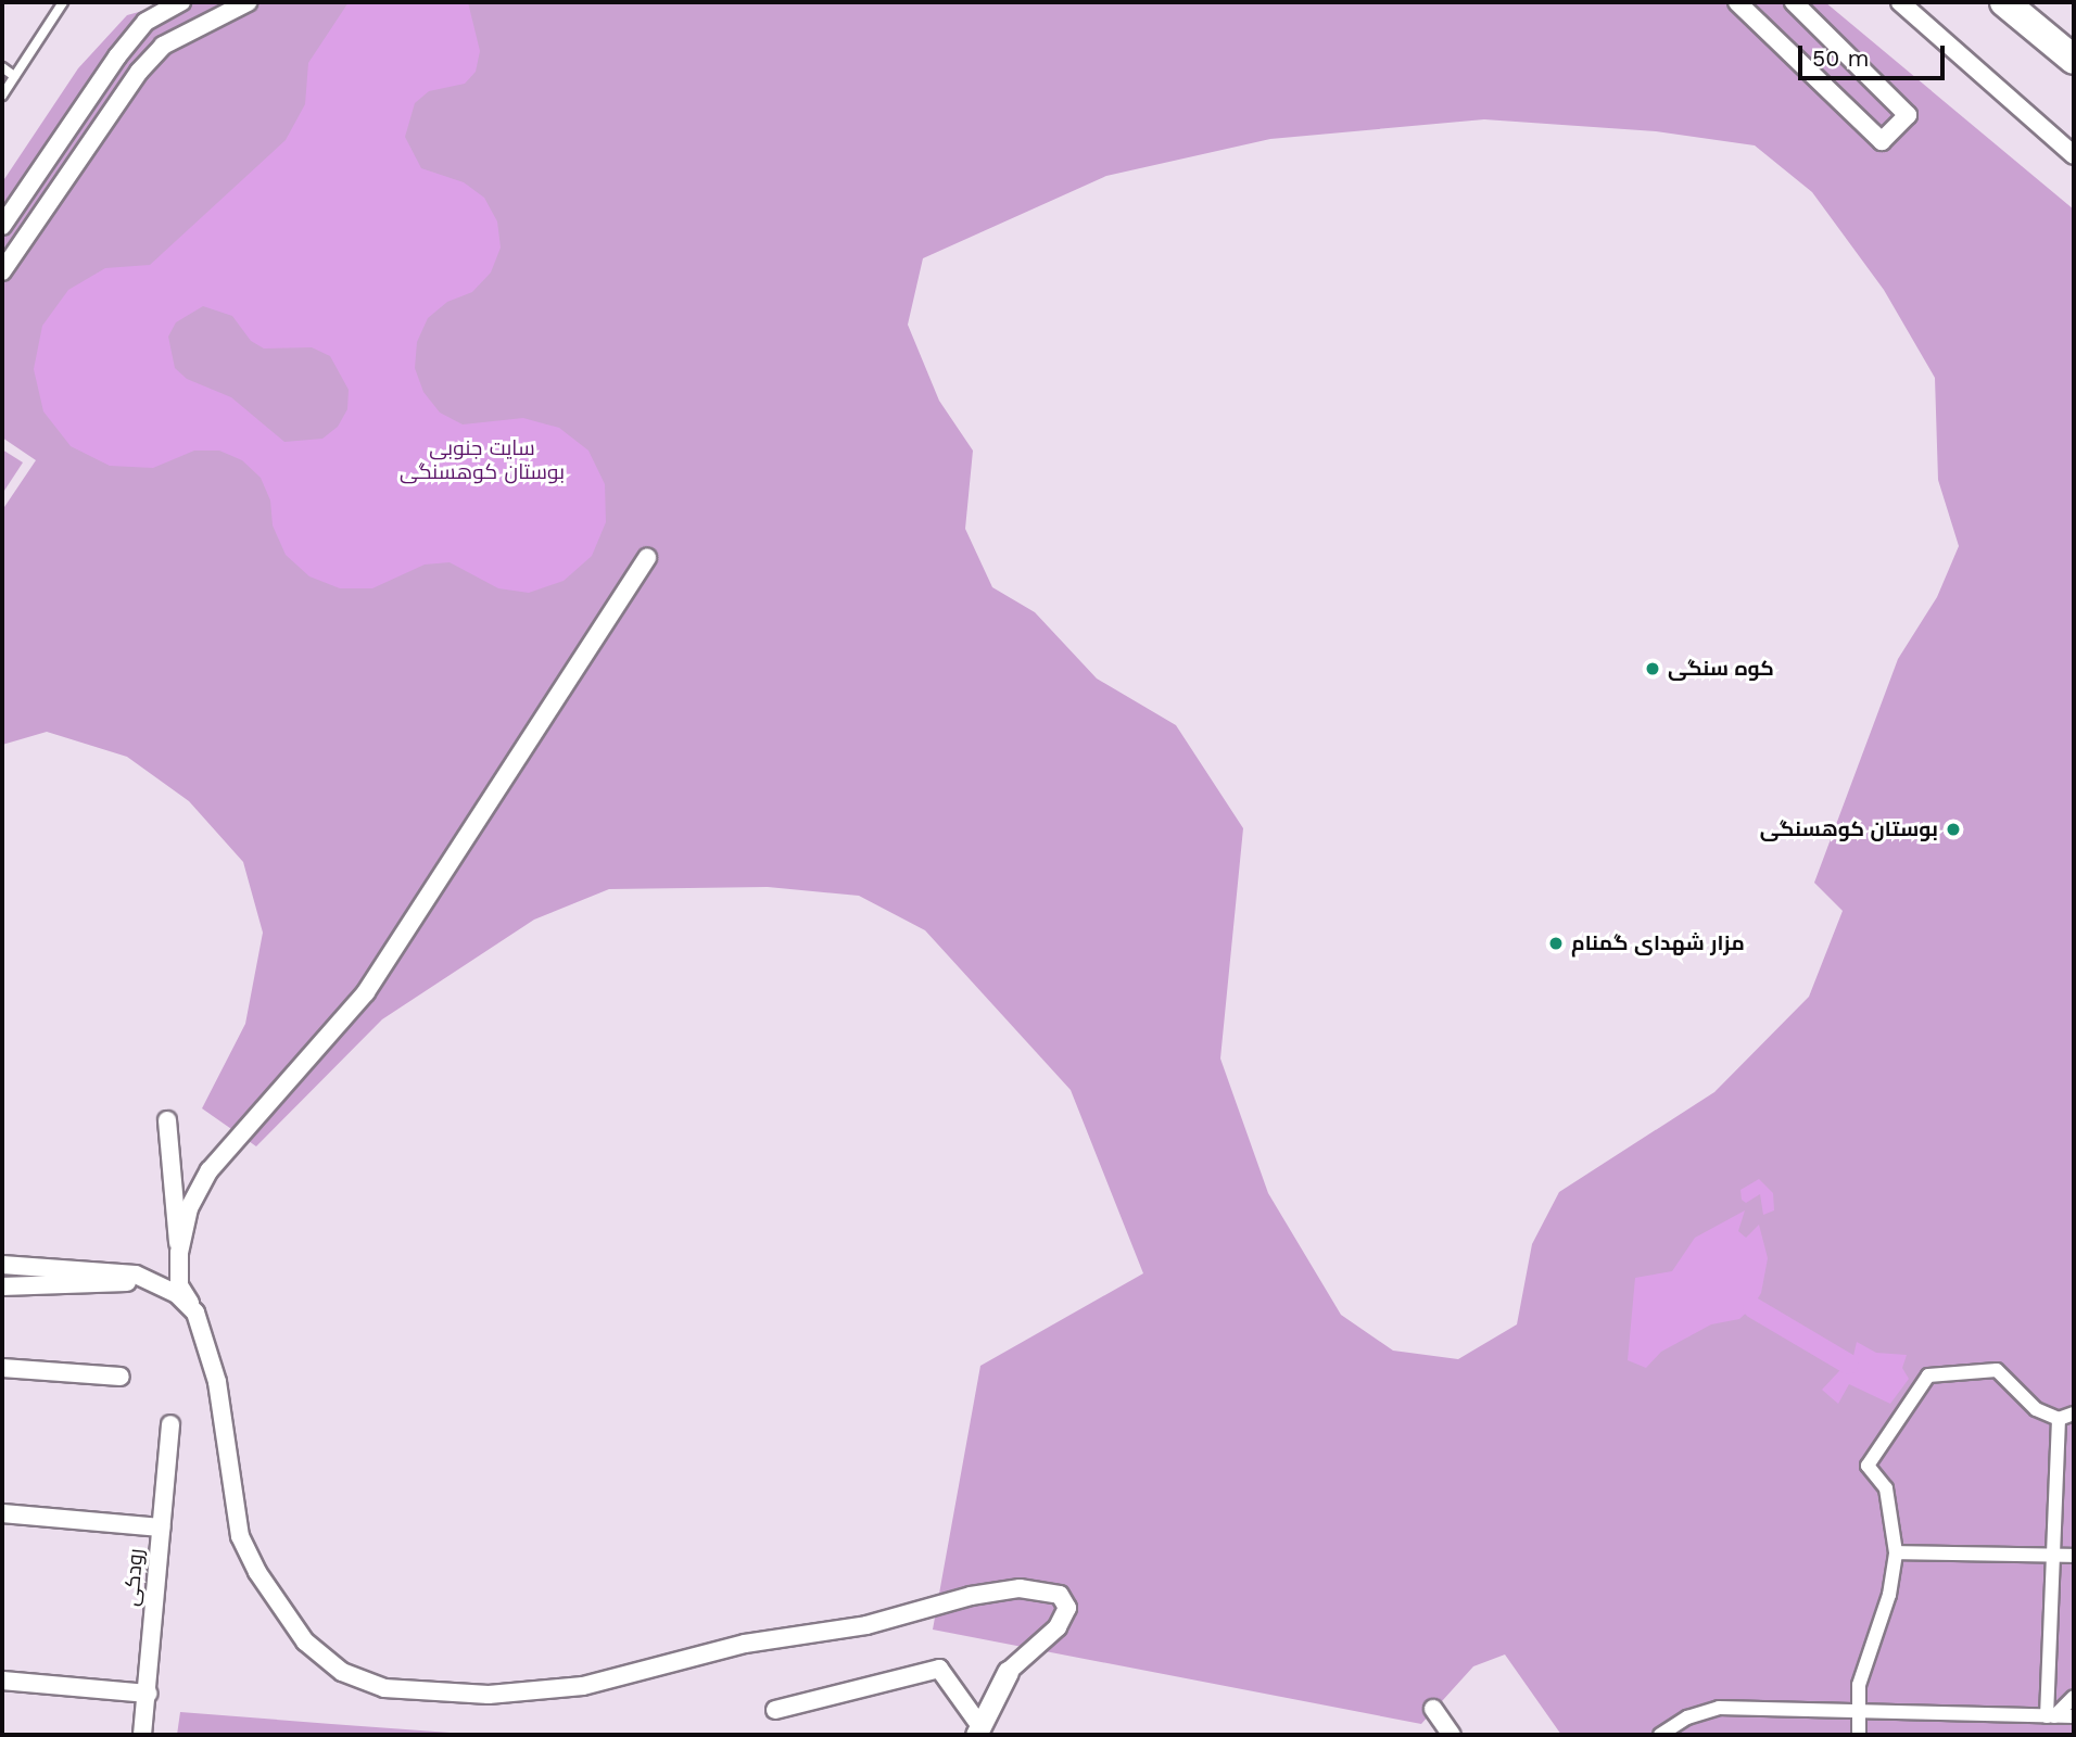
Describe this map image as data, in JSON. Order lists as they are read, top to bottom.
{
  "streets": {
    "street": ["رودکی"]
  },
  "parks": ["سایت جنوبی بوستان کوهسنگی"],
  "places": ["کوه سنگی", "بوستان کوهسنگی", "مزار شهدای گمنام"],
  "scale_bar": "50 m"
}
